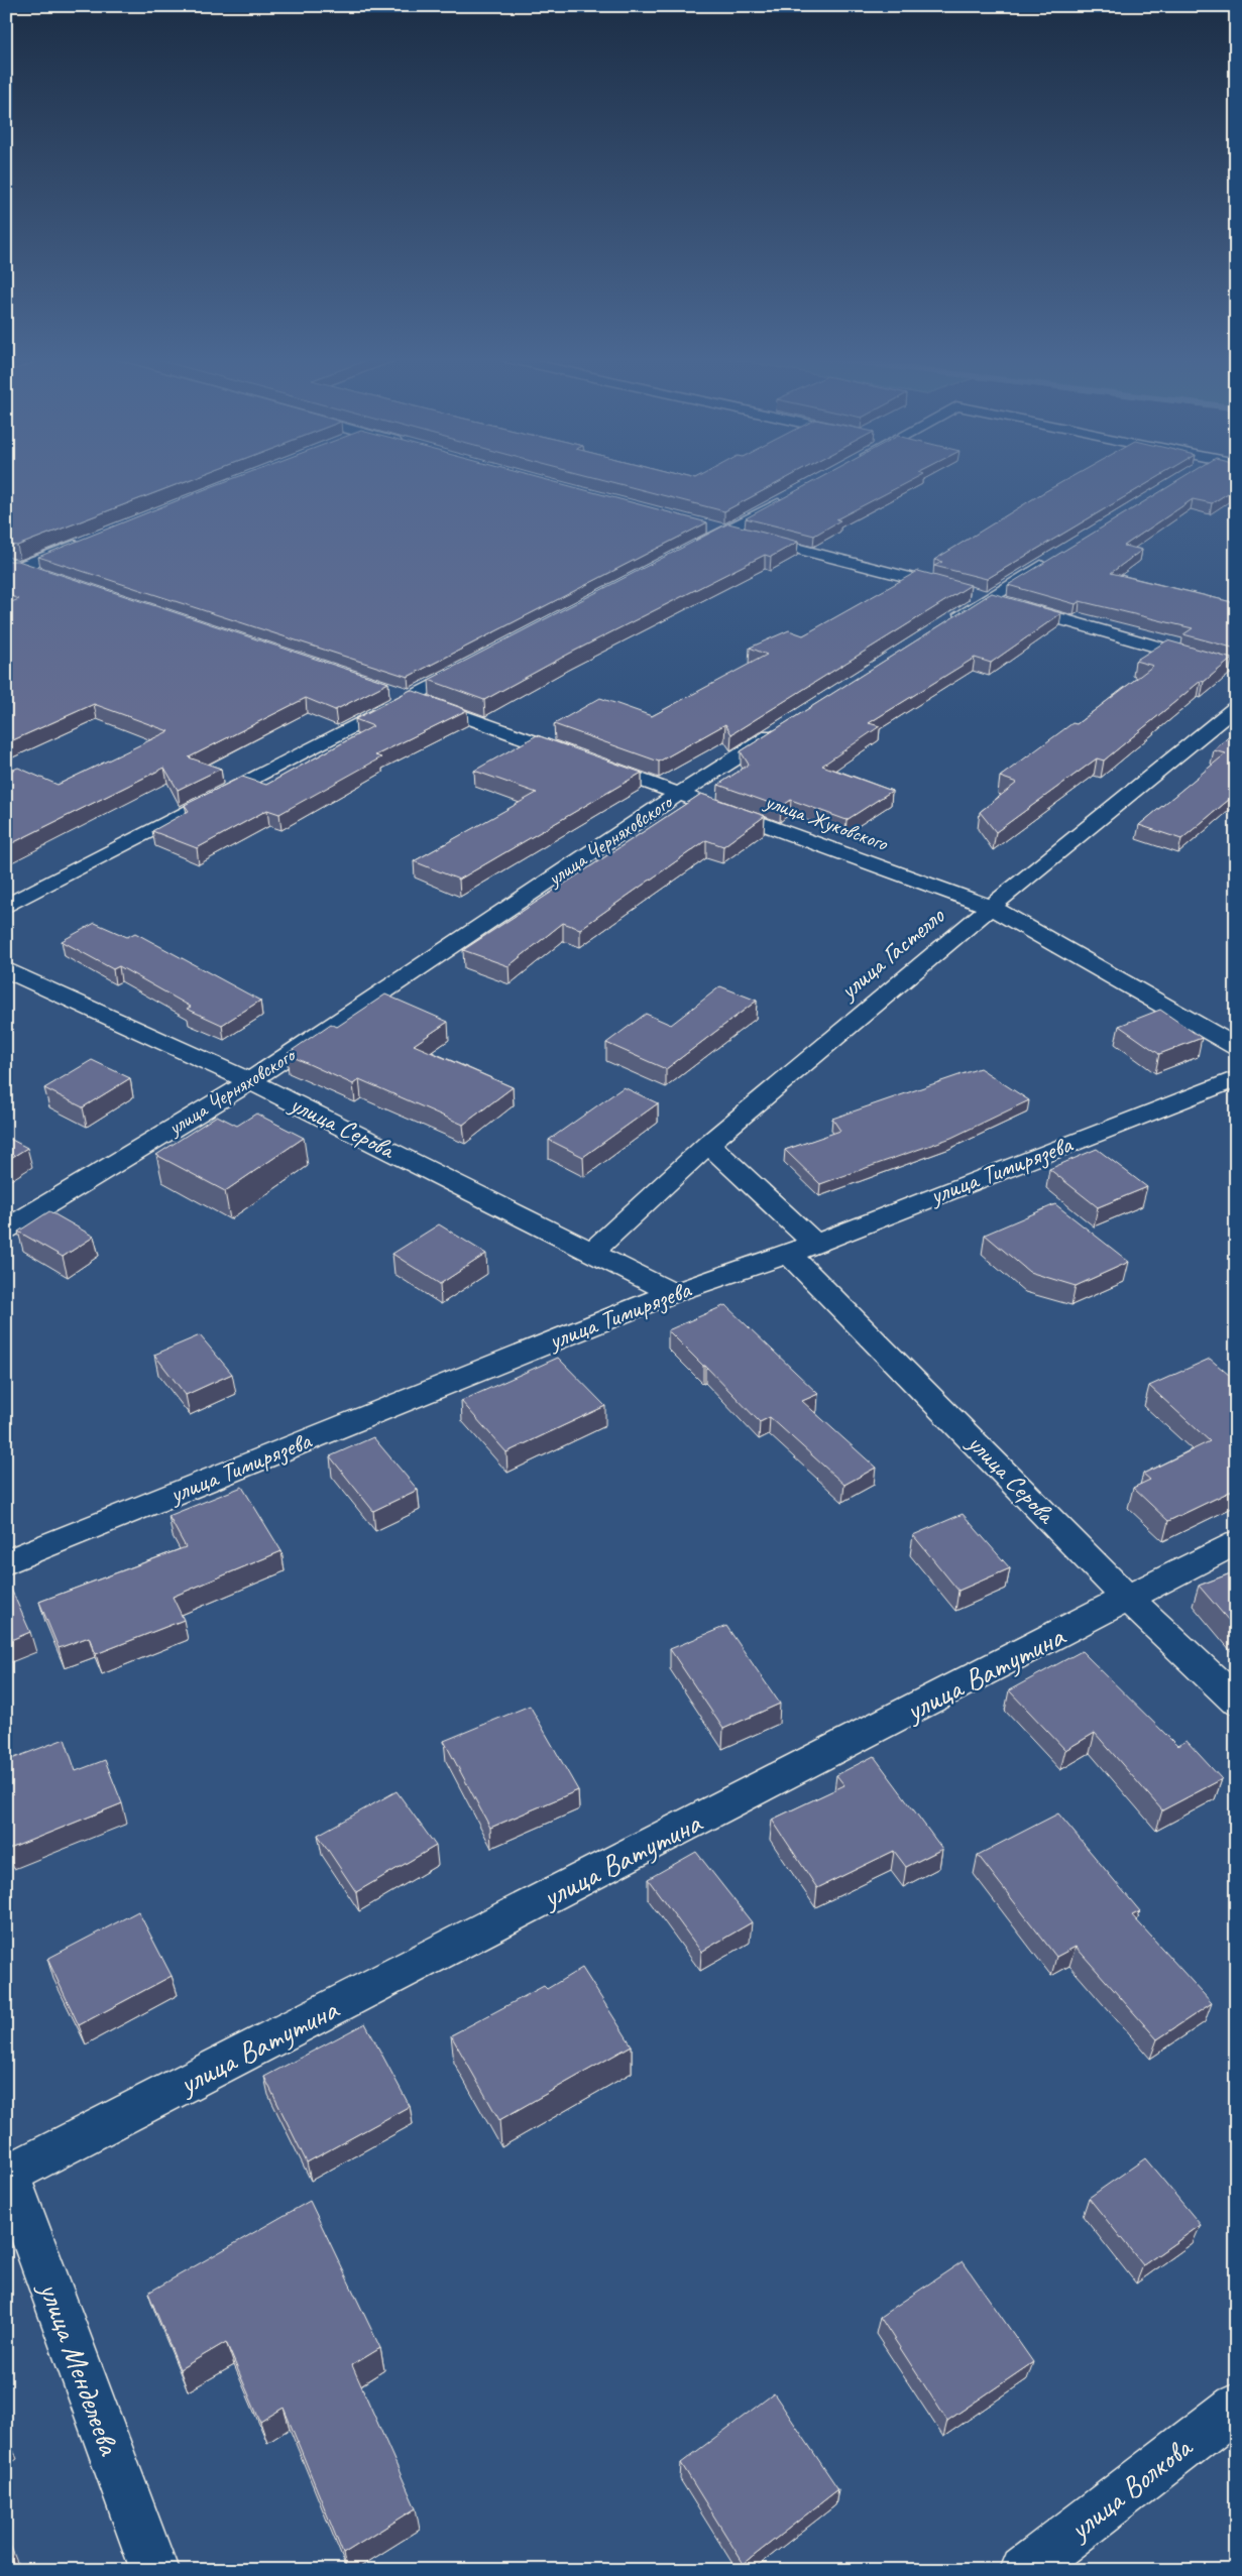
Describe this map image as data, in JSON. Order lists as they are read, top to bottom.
{
  "streets": {
    "street": [
      "улица Жуковского",
      "улица Черняховского",
      "улица Гастелло",
      "улица Серова",
      "улица Тимирязева",
      "улица Ватутина",
      "улица Менделеева",
      "улица Волкова"
    ]
  },
  "crossings": [
    ["улица Жуковского", "улица Черняховского"],
    ["улица Жуковского", "улица Гастелло"],
    ["улица Черняховского", "улица Серова"],
    ["улица Гастелло", "улица Серова"],
    ["улица Серова", "улица Тимирязева"],
    ["улица Серова", "улица Ватутина"],
    ["улица Ватутина", "улица Менделеева"]
  ]
}
